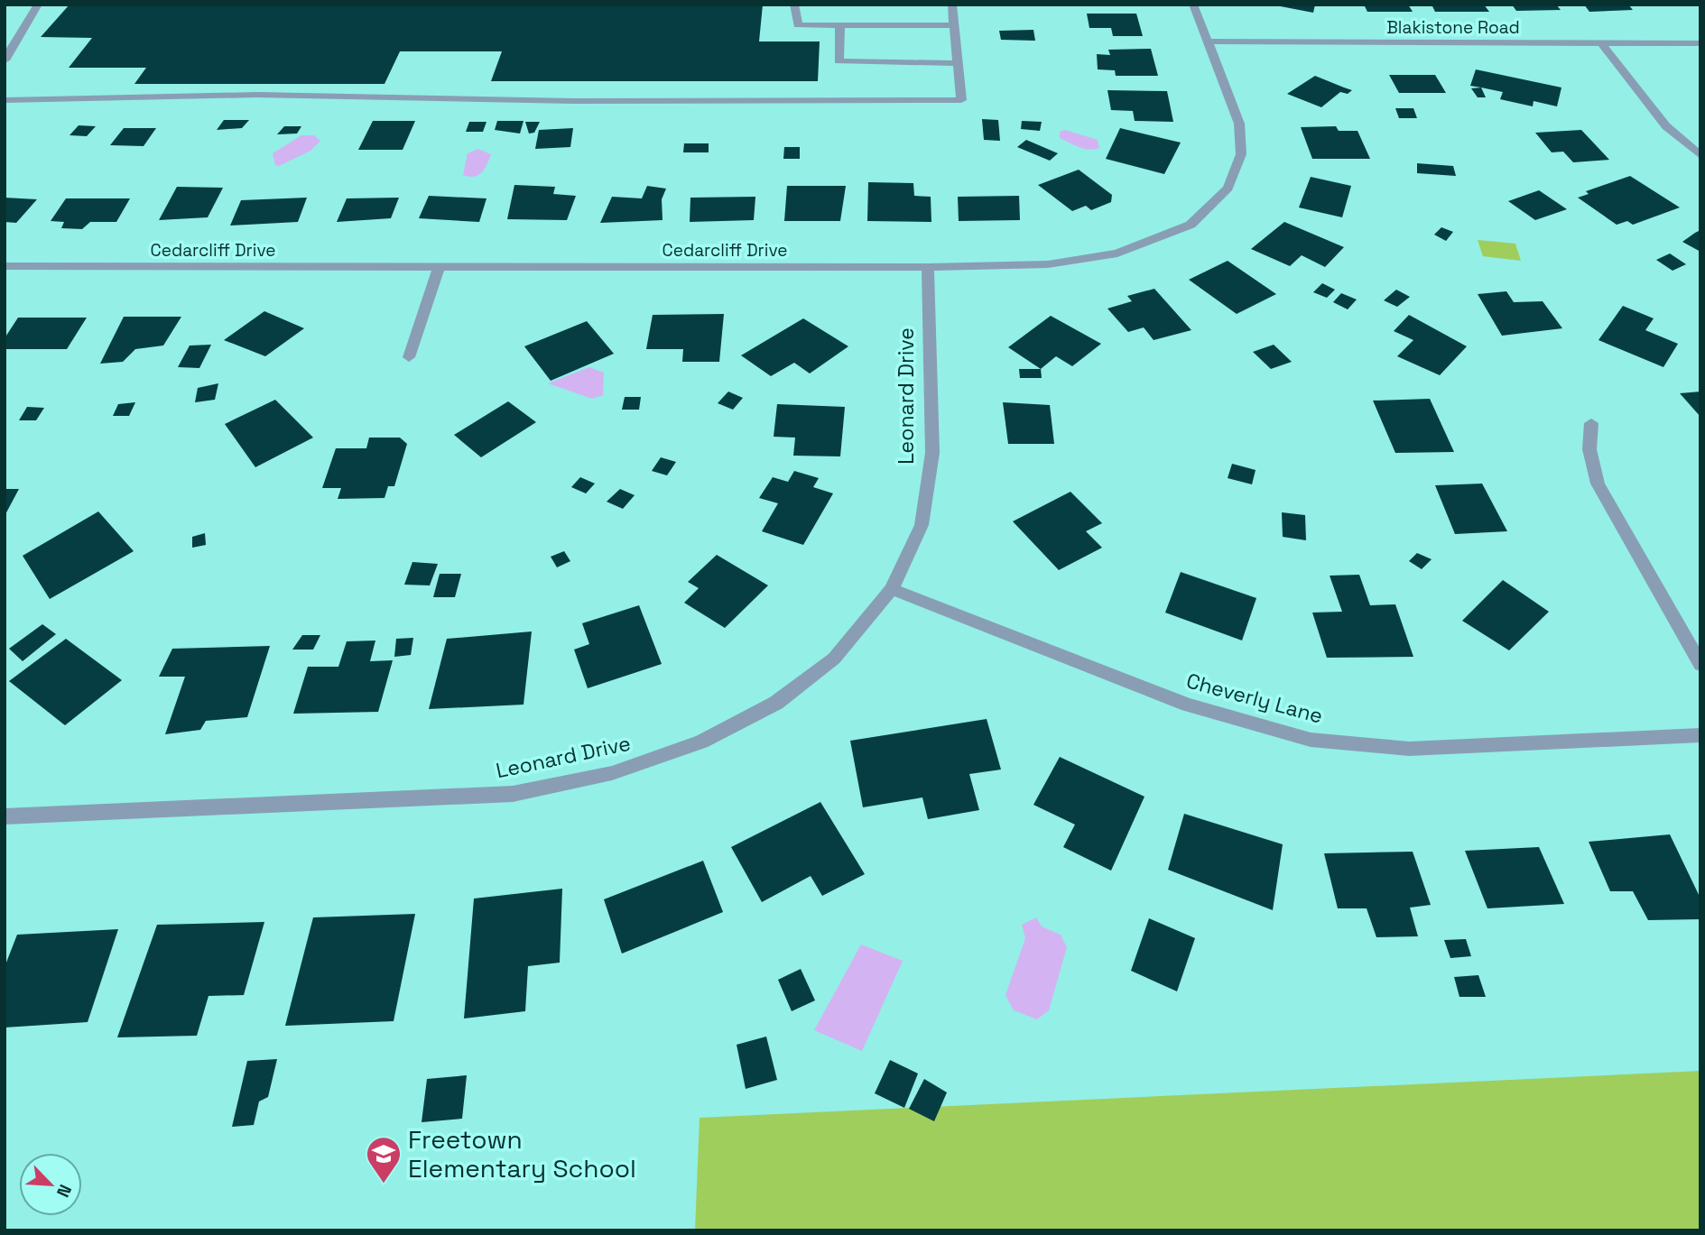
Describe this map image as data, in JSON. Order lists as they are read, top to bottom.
{
  "streets": {
    "street": [
      "Blakistone Road",
      "Cedarcliff Drive",
      "Leonard Drive",
      "Cheverly Lane"
    ]
  },
  "crossings": [
    ["Blakistone Road", "Cedarcliff Drive"],
    ["Cedarcliff Drive", "Leonard Drive"],
    ["Leonard Drive", "Cheverly Lane"]
  ],
  "places": {
    "school or university": ["Freetown Elementary School"]
  },
  "north": "bottom right"
}
